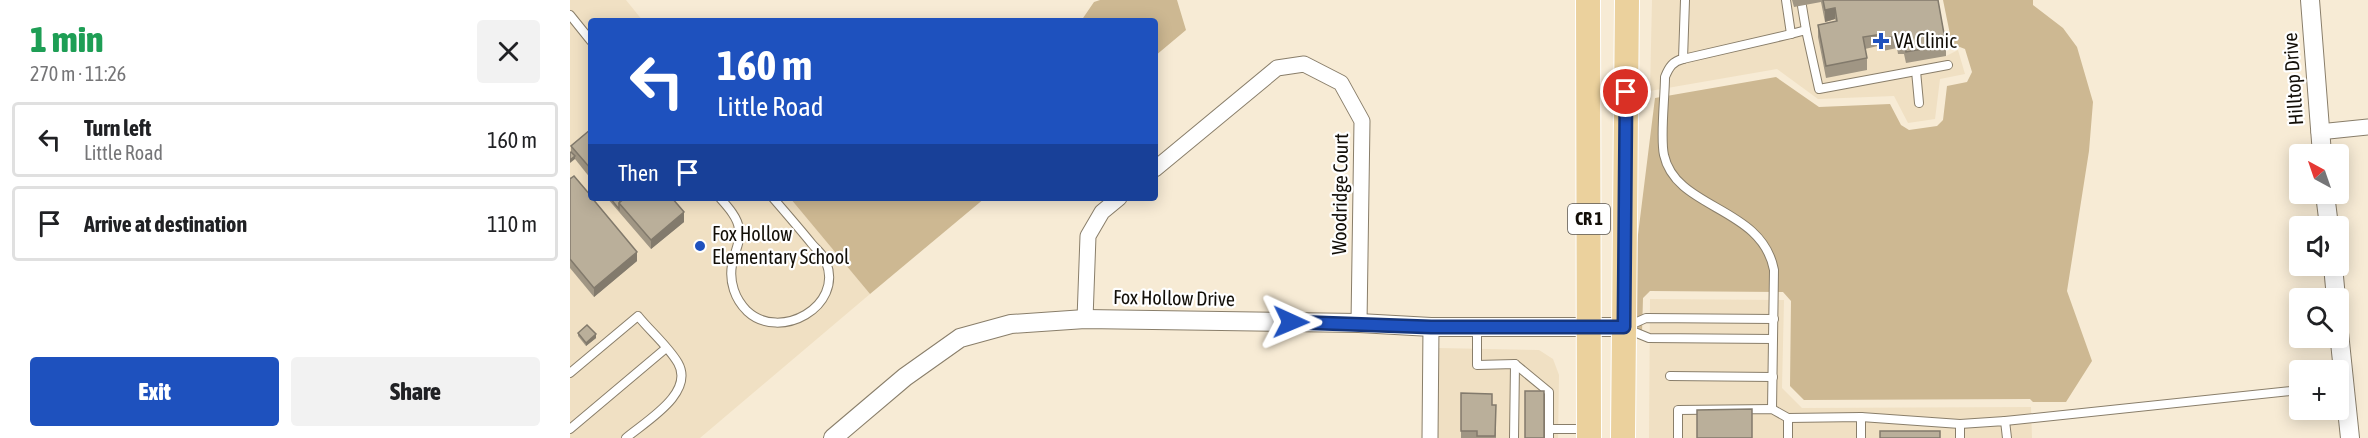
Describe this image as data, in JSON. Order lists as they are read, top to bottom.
{
  "streets": {
    "main road": ["CR 1"],
    "street": ["Hilltop Drive", "Woodridge Court", "Fox Hollow Drive"]
  },
  "crossings": [
    ["Woodridge Court", "Fox Hollow Drive"],
    ["CR 1", "Fox Hollow Drive"]
  ],
  "places": {
    "health": ["VA Clinic"],
    "other": ["Fox Hollow Elementary School"]
  },
  "north": "top left",
  "page": {
    "heading": ["1 min", "270 m · 11:26"],
    "turn": ["160 m", "Little Road"],
    "list": [
      {
        "name": "Turn left",
        "note": "Little Road",
        "value": "160 m"
      },
      {
        "name": "Arrive at destination",
        "value": "110 m"
      }
    ],
    "map_buttons": "+",
    "then": "Then",
    "buttons": ["Exit", "Share"]
  }
}
